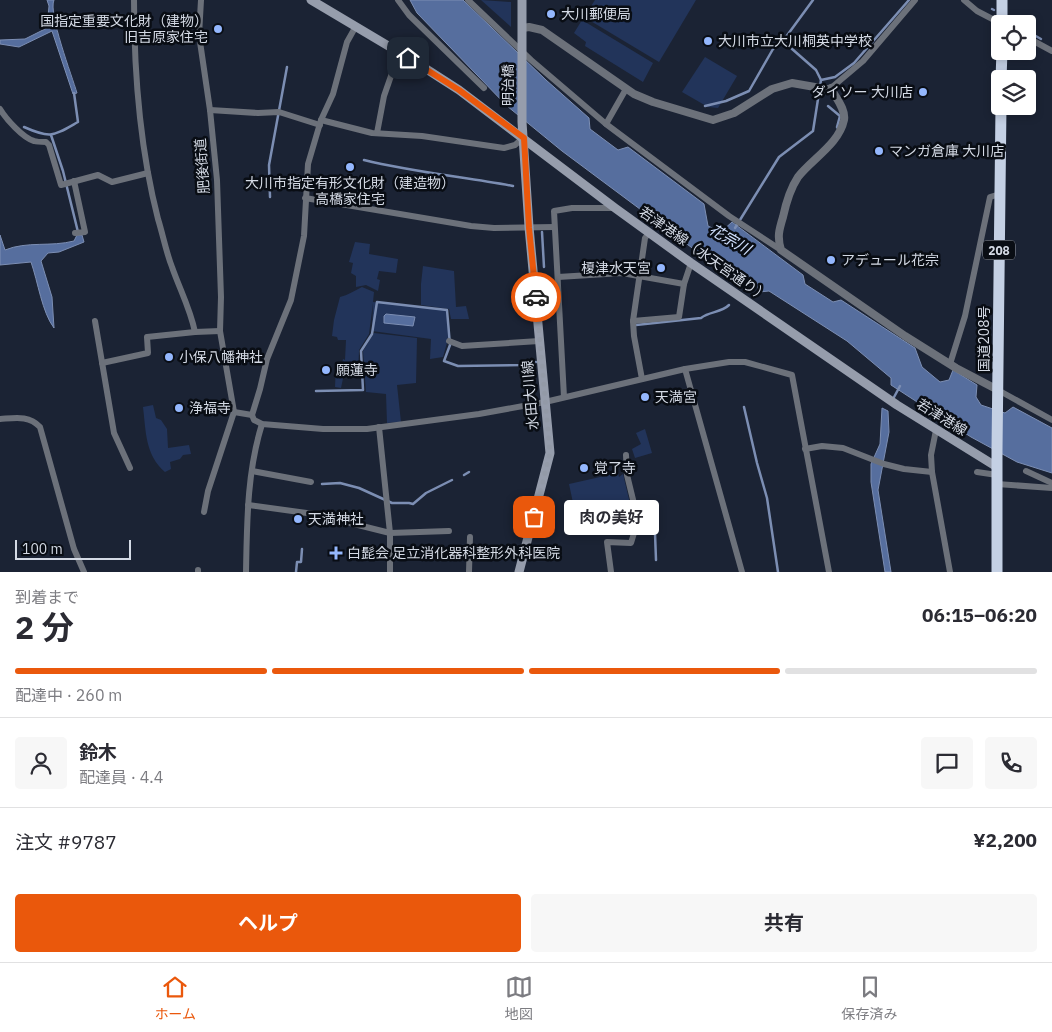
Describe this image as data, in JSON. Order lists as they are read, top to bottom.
{
  "streets": {
    "highway": ["208", "国道208号"],
    "main road": [
      "明治橋",
      "若津港線（水天宮通り）",
      "水田大川線",
      "若津港線"
    ],
    "street": ["肥後街道"]
  },
  "crossings": [
    ["明治橋", "水田大川線"],
    ["若津港線（水天宮通り）", "水田大川線"],
    ["若津港線（水天宮通り）", "若津港線"],
    ["国道208号", "若津港線"]
  ],
  "water": ["花宗川"],
  "places": {
    "other": [
      "大川郵便局",
      "国指定重要文化財（建物） 旧吉原家住宅",
      "大川市立大川桐英中学校",
      "ダイソー 大川店",
      "マンガ倉庫 大川店",
      "大川市指定有形文化財（建造物） 高橋家住宅",
      "アデュール花宗",
      "榎津水天宮",
      "小保八幡神社",
      "願蓮寺",
      "天満宮",
      "浄福寺",
      "覚了寺",
      "肉の美好",
      "天満神社"
    ],
    "health": ["白髭会 足立消化器科整形外科医院"]
  },
  "scale_bar": "100 m",
  "page": {
    "bubble": "肉の美好",
    "scale": "100 m",
    "heading": ["2 分", "到着まで", "06:15–06:20"],
    "panel": [
      "鈴木",
      "配達員 · 4.4",
      "注文 #9787",
      "¥2,200"
    ],
    "bar": "配達中 · 260 m",
    "buttons": ["ヘルプ", "共有"],
    "tabs": ["ホーム", "地図", "保存済み"]
  }
}
